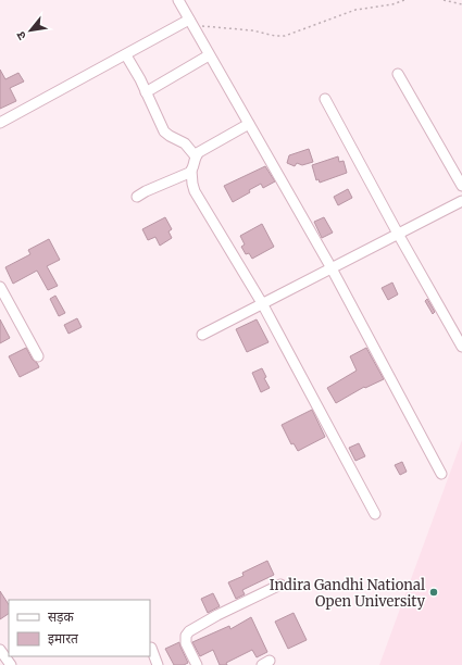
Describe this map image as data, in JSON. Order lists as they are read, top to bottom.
{
  "places": ["Indira Gandhi National Open University"],
  "legend": ["सड़क", "इमारत"],
  "north": "bottom left"
}
